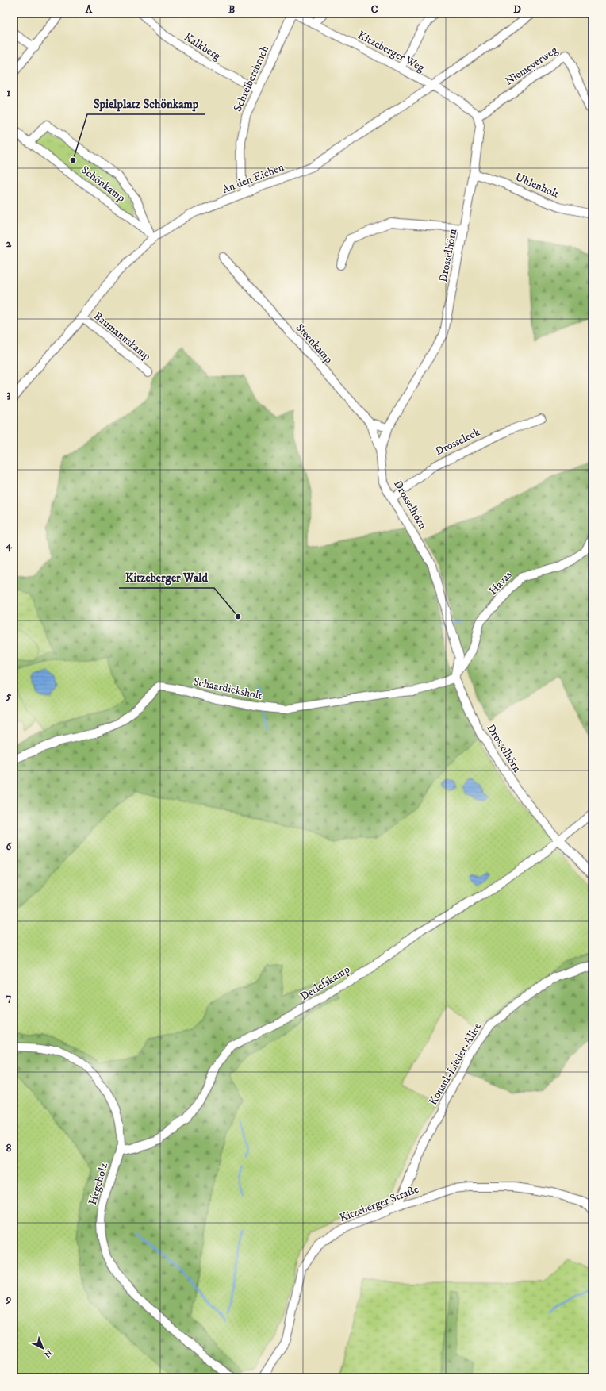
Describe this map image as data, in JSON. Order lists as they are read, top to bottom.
{
  "streets": {
    "street": [
      "Kalkberg",
      "Kitzeberger Weg",
      "Niemeyerweg",
      "Schreibersbruch",
      "An den Eichen",
      "Schönkamp",
      "Uhlenholt",
      "Drosselhörn",
      "Baumannskamp",
      "Steenkamp",
      "Drosseleck",
      "Havas",
      "Schaardieksholt",
      "Detlefskamp",
      "Konsul-Lieder-Allee",
      "Hegeholz",
      "Kitzeberger Straße"
    ]
  },
  "crossings": [
    ["Kalkberg", "Schreibersbruch"],
    ["Kitzeberger Weg", "Niemeyerweg"],
    ["Kitzeberger Weg", "An den Eichen"],
    ["Kitzeberger Weg", "Drosselhörn"],
    ["Niemeyerweg", "Drosselhörn"],
    ["Schreibersbruch", "An den Eichen"],
    ["An den Eichen", "Schönkamp"],
    ["An den Eichen", "Baumannskamp"],
    ["Uhlenholt", "Drosselhörn"],
    ["Drosselhörn", "Steenkamp"],
    ["Drosselhörn", "Drosseleck"],
    ["Drosselhörn", "Havas"],
    ["Drosselhörn", "Schaardieksholt"],
    ["Drosselhörn", "Detlefskamp"],
    ["Havas", "Schaardieksholt"],
    ["Detlefskamp", "Hegeholz"],
    ["Konsul-Lieder-Allee", "Kitzeberger Straße"]
  ],
  "places": ["Spielplatz Schönkamp", "Kitzeberger Wald"],
  "north": "bottom right",
  "grid": {
    "columns": [
      "A",
      "B",
      "C",
      "D"
    ],
    "rows": [
      "1",
      "2",
      "3",
      "4",
      "5",
      "6",
      "7",
      "8",
      "9"
    ]
  }
}
